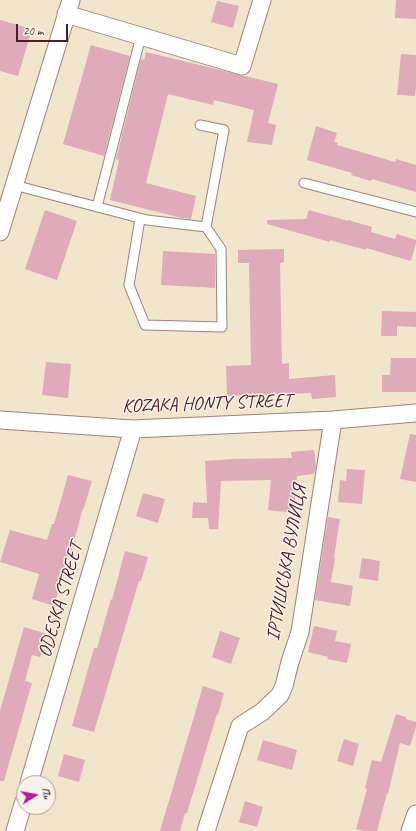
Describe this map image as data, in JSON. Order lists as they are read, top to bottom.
{
  "streets": {
    "street": ["KOZAKA HONTY STREET", "ІРТИШСЬКА ВУЛИЦЯ", "ODESKA STREET"]
  },
  "crossings": [
    ["KOZAKA HONTY STREET", "ІРТИШСЬКА ВУЛИЦЯ"],
    ["KOZAKA HONTY STREET", "ODESKA STREET"]
  ],
  "scale_bar": "20 m",
  "north": "right"
}
